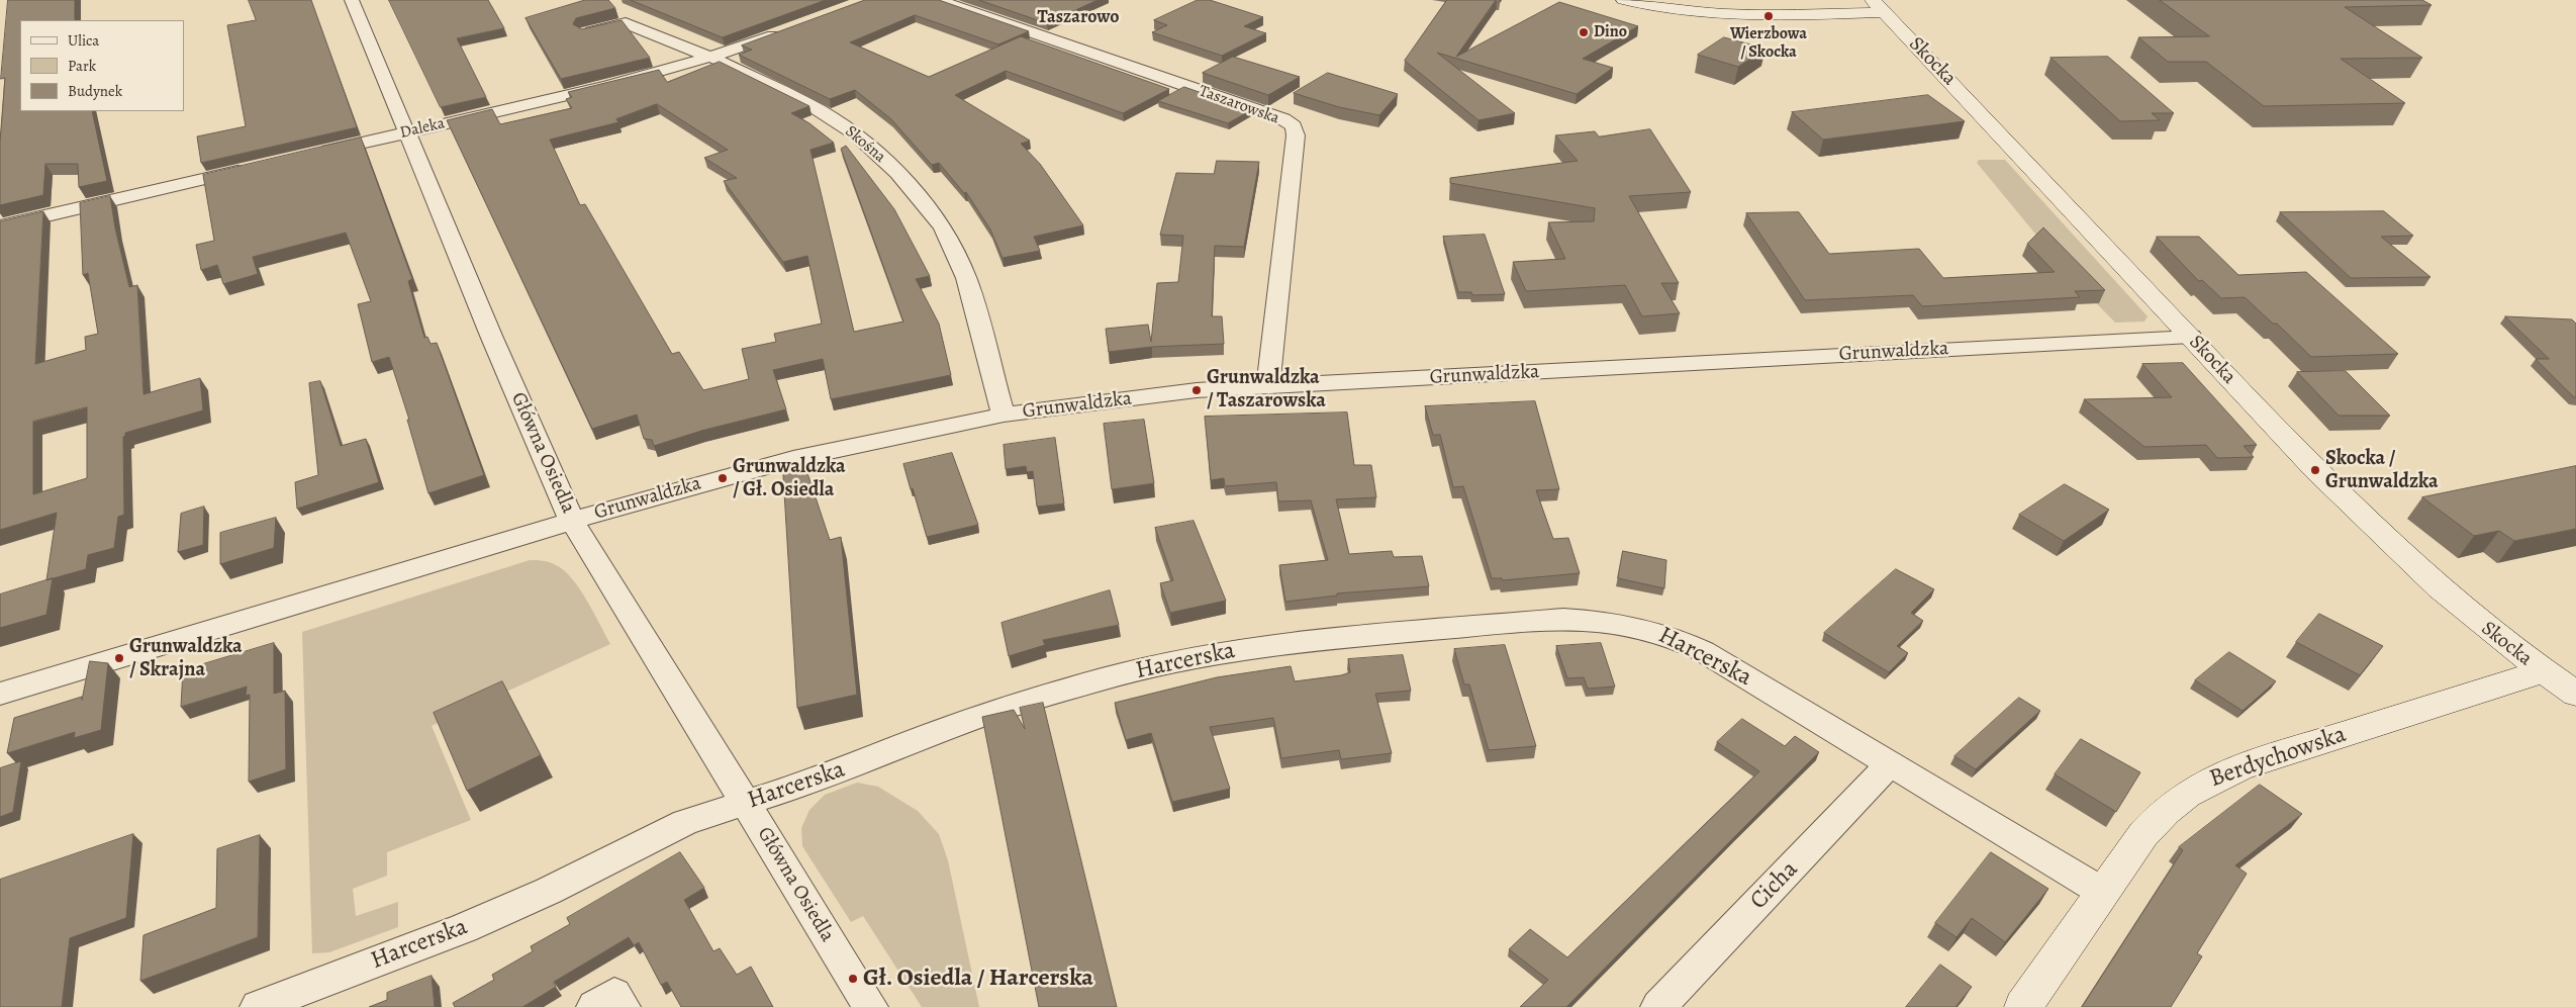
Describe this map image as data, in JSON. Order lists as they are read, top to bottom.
{
  "streets": {
    "street": [
      "Skocka",
      "Taszarowska",
      "Daleka",
      "Skośna",
      "Grunwaldzka",
      "Główna Osiedla",
      "Harcerska",
      "Berdychowska",
      "Cicha"
    ]
  },
  "crossings": [
    ["Skocka", "Grunwaldzka"],
    ["Skocka", "Berdychowska"],
    ["Taszarowska", "Grunwaldzka"],
    ["Daleka", "Skośna"],
    ["Daleka", "Główna Osiedla"],
    ["Skośna", "Grunwaldzka"],
    ["Grunwaldzka", "Główna Osiedla"],
    ["Główna Osiedla", "Harcerska"],
    ["Harcerska", "Berdychowska"],
    ["Harcerska", "Cicha"]
  ],
  "districts": ["Taszarowo"],
  "places": [
    "Wierzbowa / Skocka",
    "Dino",
    "Grunwaldzka / Taszarowska",
    "Skocka / Grunwaldzka",
    "Grunwaldzka / Gł. Osiedla",
    "Grunwaldzka / Skrajna",
    "Gł. Osiedla / Harcerska"
  ],
  "legend": ["Ulica", "Park", "Budynek"]
}
